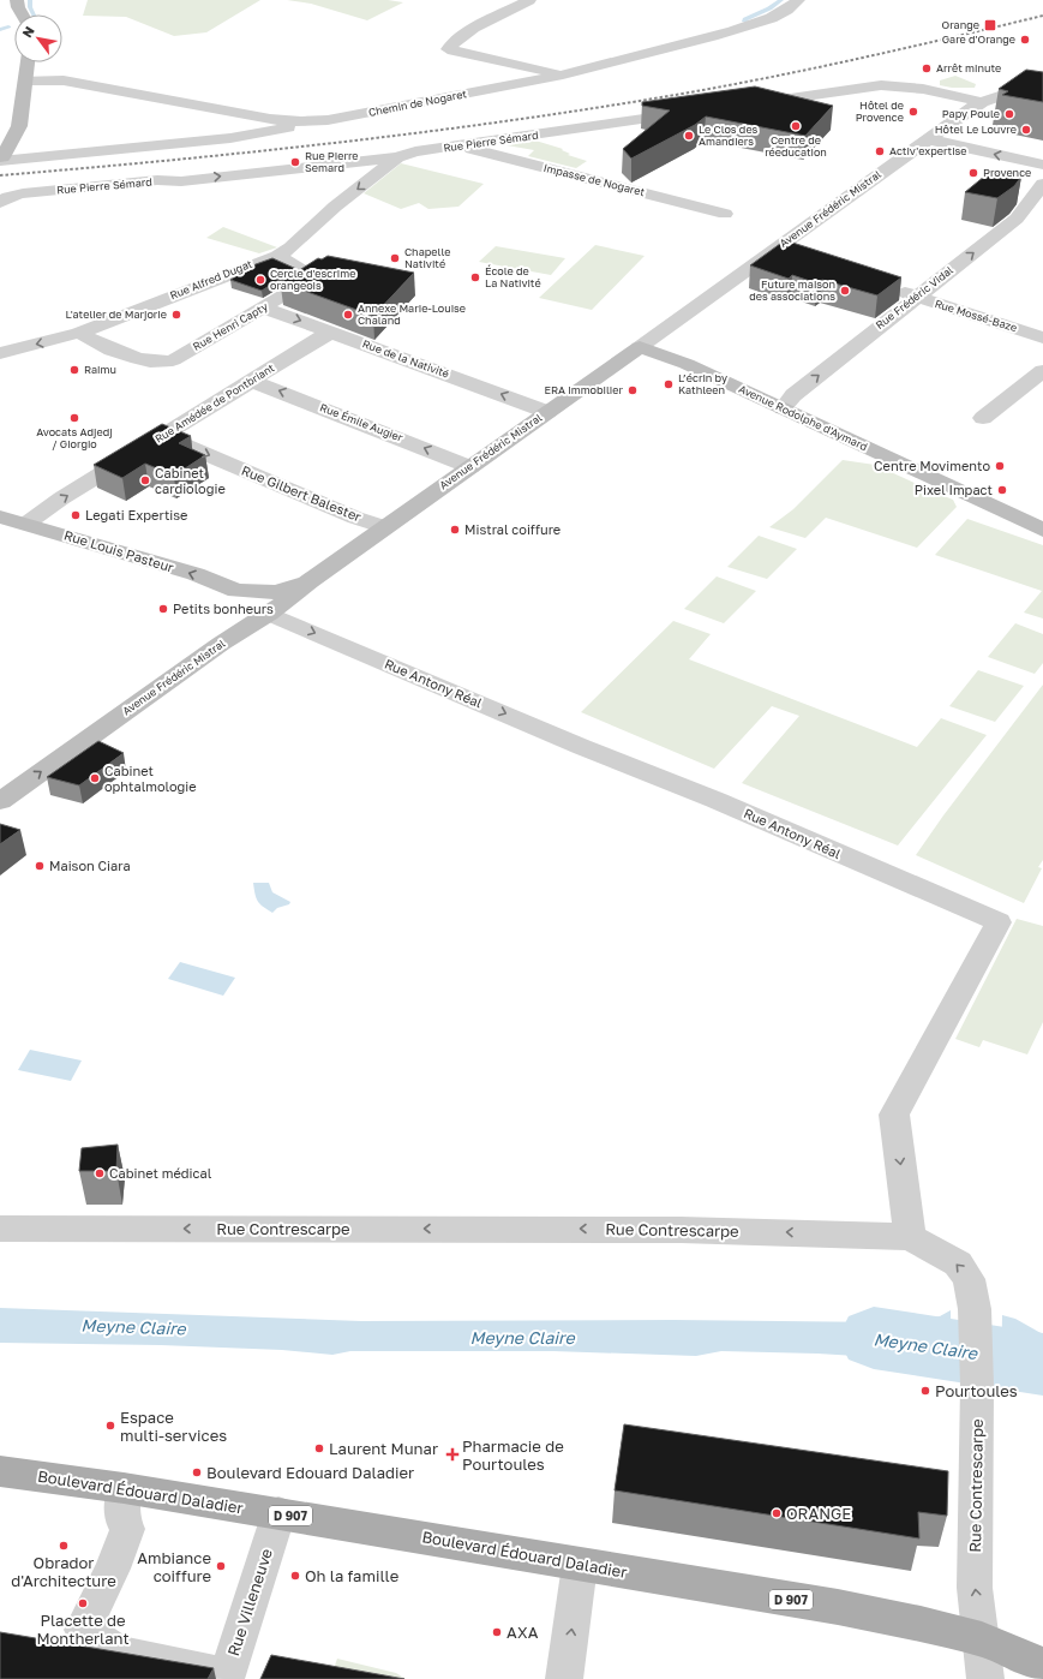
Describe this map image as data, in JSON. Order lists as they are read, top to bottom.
{
  "streets": {
    "main road": ["Boulevard Édouard Daladier", "D 907"],
    "street": [
      "Chemin de Nogaret",
      "Rue Pierre Sémard",
      "Impasse de Nogaret",
      "Avenue Frédéric Mistral",
      "Rue Alfred Dugat",
      "Rue Frédéric Vidal",
      "Rue Mossé-Baze",
      "Rue Henri Capty",
      "Rue de la Nativité",
      "Rue Amédée de Pontbriant",
      "Avenue Rodolphe d'Aymard",
      "Rue Émile Augier",
      "Rue Gilbert Balester",
      "Rue Louis Pasteur",
      "Rue Antony Réal",
      "Rue Contrescarpe",
      "Rue Villeneuve"
    ]
  },
  "crossings": [
    ["Rue Pierre Sémard", "Impasse de Nogaret"],
    ["Rue Pierre Sémard", "Rue Alfred Dugat"],
    ["Avenue Frédéric Mistral", "Rue de la Nativité"],
    ["Avenue Frédéric Mistral", "Avenue Rodolphe d'Aymard"],
    ["Avenue Frédéric Mistral", "Rue Émile Augier"],
    ["Avenue Frédéric Mistral", "Rue Gilbert Balester"],
    ["Avenue Frédéric Mistral", "Rue Louis Pasteur"],
    ["Avenue Frédéric Mistral", "Rue Antony Réal"],
    ["Rue Alfred Dugat", "Rue Henri Capty"],
    ["Rue Frédéric Vidal", "Rue Mossé-Baze"],
    ["Rue Frédéric Vidal", "Avenue Rodolphe d'Aymard"],
    ["Rue Henri Capty", "Rue de la Nativité"],
    ["Rue de la Nativité", "Rue Amédée de Pontbriant"],
    ["Rue Amédée de Pontbriant", "Rue Émile Augier"],
    ["Rue Amédée de Pontbriant", "Rue Gilbert Balester"],
    ["Rue Amédée de Pontbriant", "Rue Louis Pasteur"],
    ["Rue Antony Réal", "Rue Contrescarpe"],
    ["Rue Contrescarpe", "Boulevard Édouard Daladier"],
    ["Boulevard Édouard Daladier", "Rue Villeneuve"]
  ],
  "one_way": [
    "Rue Frédéric Vidal",
    "Rue Amédée de Pontbriant",
    "Rue Émile Augier",
    "Rue Gilbert Balester",
    "Rue Louis Pasteur"
  ],
  "water": ["Meyne Claire"],
  "places": {
    "transit": ["Orange"],
    "other": [
      "Gare d'Orange",
      "Arrêt minute",
      "Hôtel de Provence",
      "Papy Poule",
      "Centre de réeducation",
      "Hôtel Le Louvre",
      "Le Clos des Amandiers",
      "Activ'expertise",
      "Rue Pierre Semard",
      "Provence",
      "Chapelle Nativité",
      "École de La Nativité",
      "Cercle d'escrime orangeois",
      "Future maison des associations",
      "L'atelier de Marjorie",
      "Annexe Marie-Louise Chaland",
      "Raimu",
      "L’écrin by Kathleen",
      "ERA immobilier",
      "Avocats Adjedj / Giorgio",
      "Centre Movimento",
      "Cabinet cardiologie",
      "Pixel Impact",
      "Legati Expertise",
      "Mistral coiffure",
      "Petits bonheurs",
      "Cabinet ophtalmologie",
      "Maison Ciara",
      "Cabinet médical",
      "Pourtoules",
      "Espace multi-services",
      "Laurent Munar",
      "Boulevard Edouard Daladier",
      "ORANGE",
      "Obrador d'Architecture",
      "Ambiance coiffure",
      "Oh la famille",
      "Placette de Montherlant",
      "AXA"
    ],
    "health": ["Pharmacie de Pourtoules"]
  },
  "north": "top left"
}
